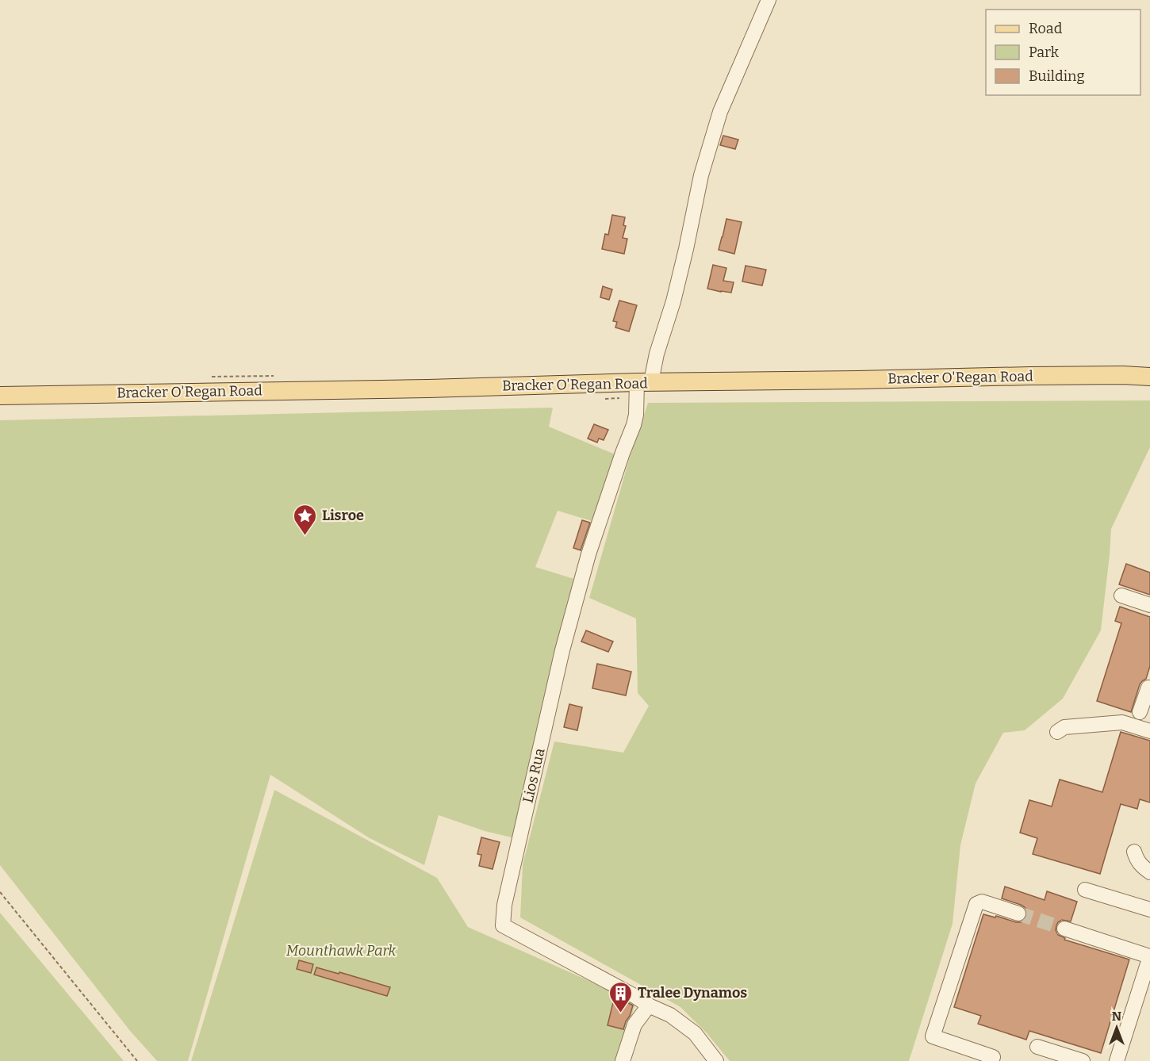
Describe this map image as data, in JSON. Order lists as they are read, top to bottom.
{
  "streets": {
    "main road": ["Bracker O'Regan Road"],
    "street": ["Lios Rua"]
  },
  "crossings": [
    ["Bracker O'Regan Road", "Lios Rua"]
  ],
  "parks": ["Mounthawk Park"],
  "places": {
    "place": ["Lisroe"],
    "building": ["Tralee Dynamos"]
  },
  "legend": ["Road", "Park", "Building"],
  "north": "top"
}
